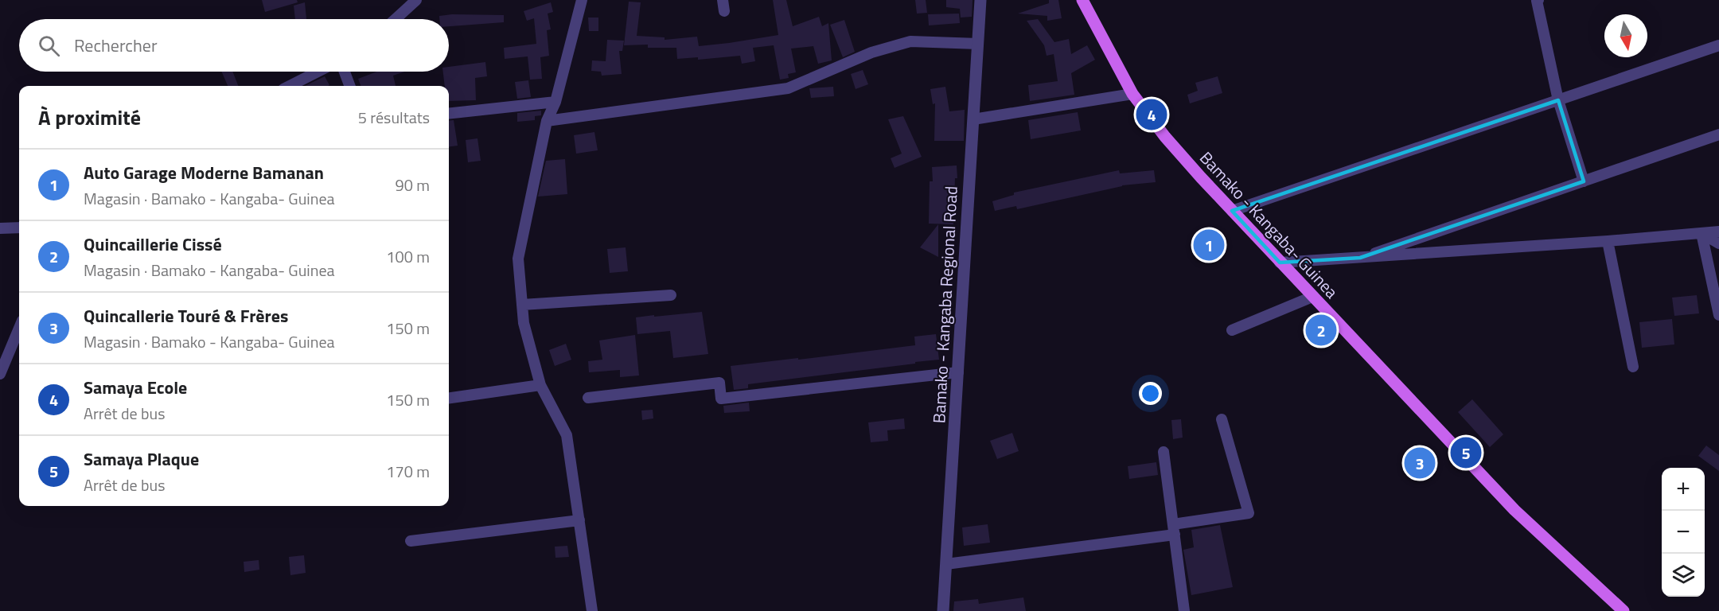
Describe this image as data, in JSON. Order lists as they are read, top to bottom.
{
  "streets": {
    "main road": ["Bamako - Kangaba- Guinea"],
    "street": ["Bamako - Kangaba Regional Road"]
  },
  "north": "bottom",
  "page": {
    "search": "Rechercher",
    "heading": ["À proximité", "5 résultats"],
    "pins": [
      "4",
      "1",
      "2",
      "5",
      "3"
    ],
    "list": [
      {
        "mark": "1",
        "name": "Auto Garage Moderne Bamanan",
        "note": "Magasin · Bamako - Kangaba- Guinea",
        "value": "90 m"
      },
      {
        "mark": "2",
        "name": "Quincaillerie Cissé",
        "note": "Magasin · Bamako - Kangaba- Guinea",
        "value": "100 m"
      },
      {
        "mark": "3",
        "name": "Quincallerie Touré & Frères",
        "note": "Magasin · Bamako - Kangaba- Guinea",
        "value": "150 m"
      },
      {
        "mark": "4",
        "name": "Samaya Ecole",
        "note": "Arrêt de bus",
        "value": "150 m"
      },
      {
        "mark": "5",
        "name": "Samaya Plaque",
        "note": "Arrêt de bus",
        "value": "170 m"
      }
    ],
    "map_buttons": ["+", "−"]
  }
}
